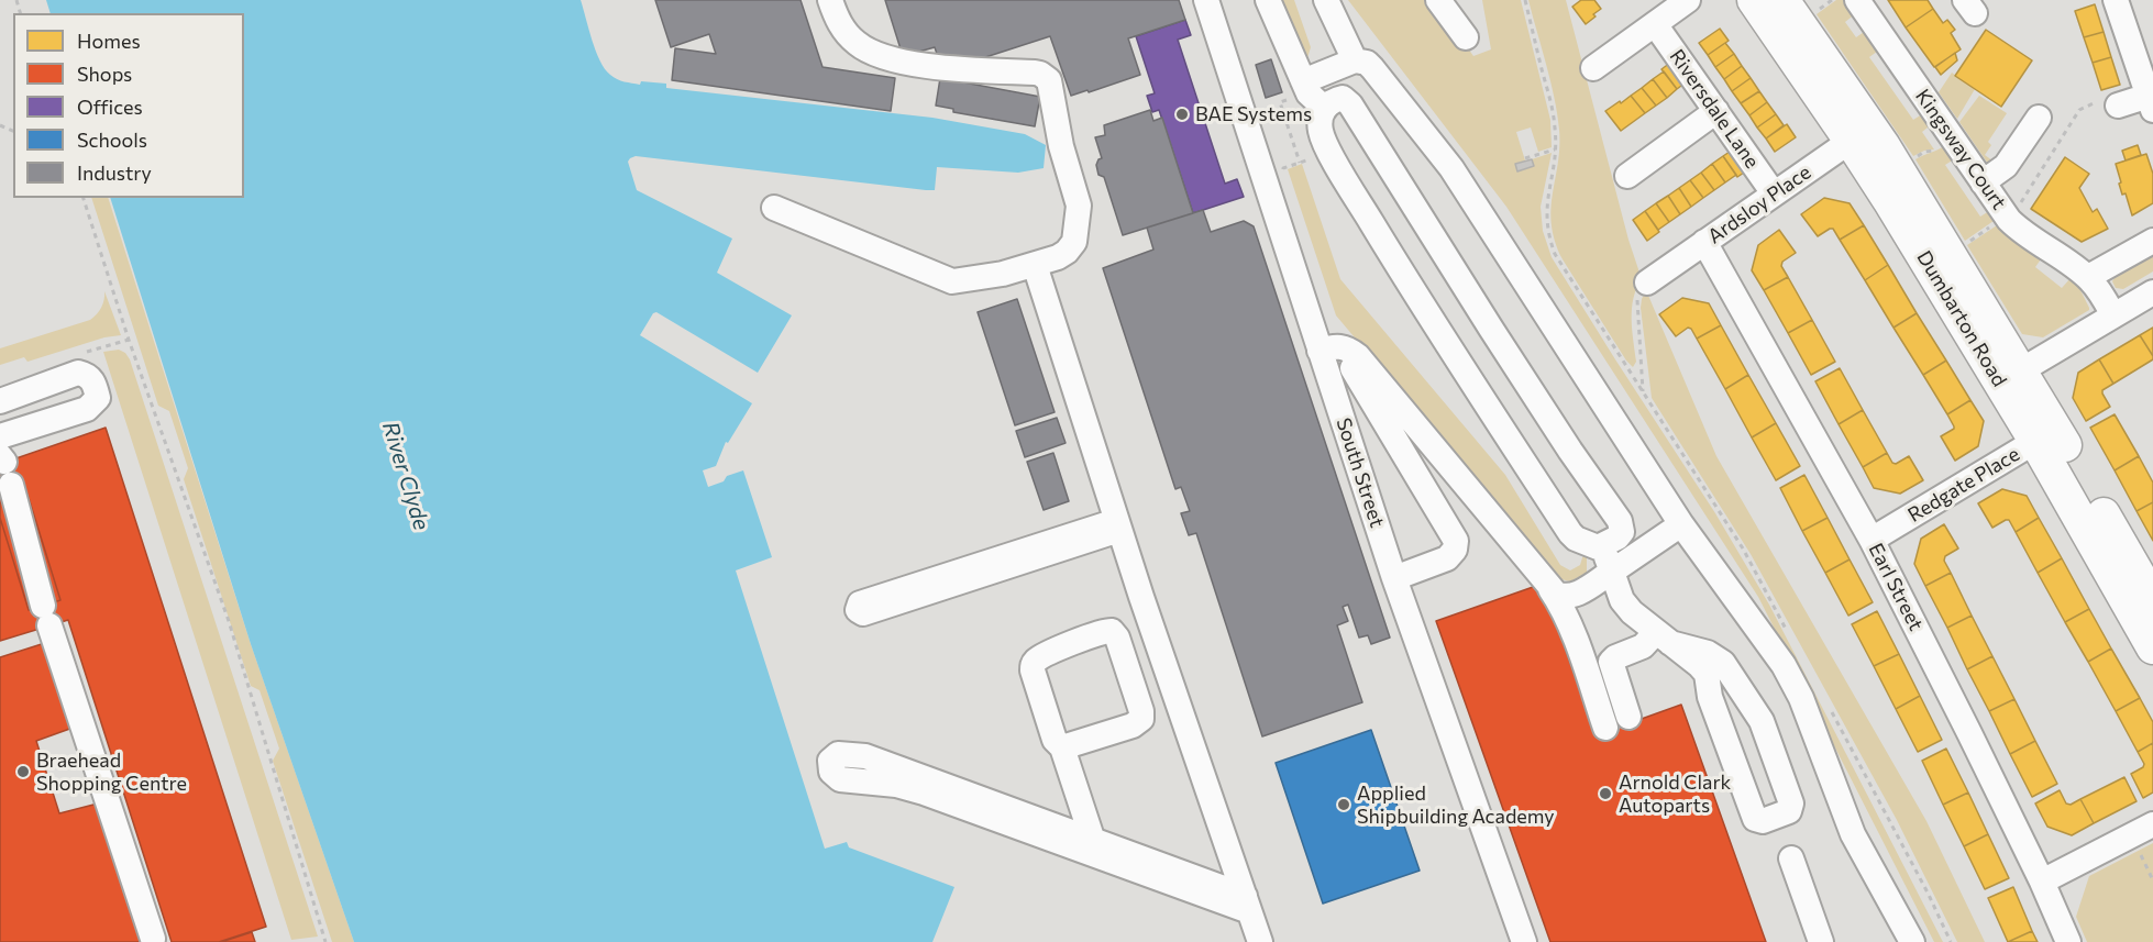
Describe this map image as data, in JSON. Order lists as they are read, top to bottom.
{
  "streets": {
    "main road": ["Dumbarton Road"],
    "street": [
      "Riversdale Lane",
      "Kingsway Court",
      "Ardsloy Place",
      "South Street",
      "Redgate Place",
      "Earl Street"
    ]
  },
  "crossings": [
    ["Riversdale Lane", "Ardsloy Place"],
    ["Ardsloy Place", "Dumbarton Road"],
    ["Ardsloy Place", "Earl Street"],
    ["Dumbarton Road", "Redgate Place"],
    ["Redgate Place", "Earl Street"]
  ],
  "water": ["River Clyde"],
  "places": [
    "BAE Systems",
    "Braehead Shopping Centre",
    "Arnold Clark Autoparts",
    "Applied Shipbuilding Academy"
  ],
  "legend": [
    "Homes",
    "Shops",
    "Offices",
    "Schools",
    "Industry"
  ]
}
